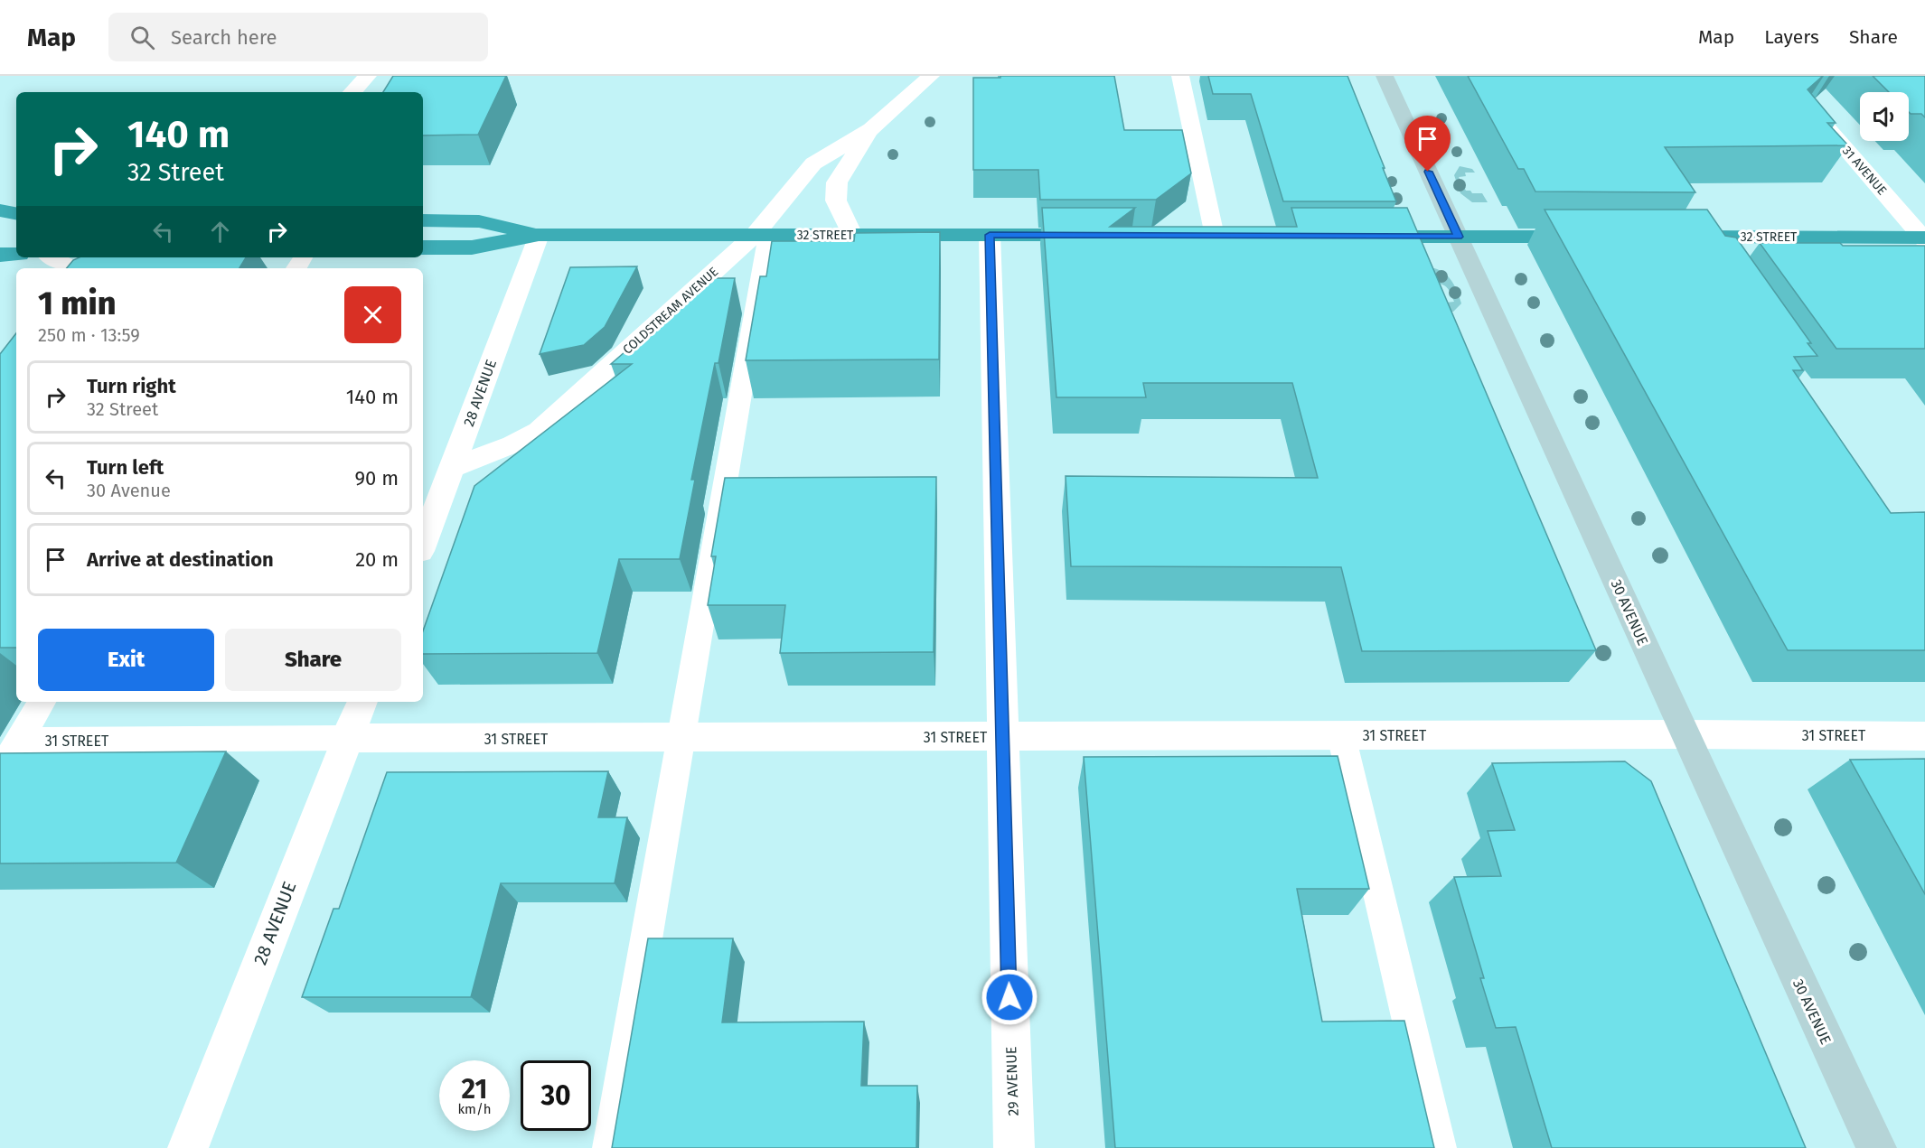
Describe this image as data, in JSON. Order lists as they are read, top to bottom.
{
  "streets": {
    "highway": ["32 STREET"],
    "street": [
      "31 AVENUE",
      "COLDSTREAM AVENUE",
      "28 AVENUE",
      "30 AVENUE",
      "31 STREET",
      "29 AVENUE"
    ]
  },
  "crossings": [
    ["31 AVENUE", "32 STREET"],
    ["32 STREET", "COLDSTREAM AVENUE"],
    ["32 STREET", "28 AVENUE"],
    ["32 STREET", "29 AVENUE"],
    ["COLDSTREAM AVENUE", "28 AVENUE"],
    ["28 AVENUE", "31 STREET"],
    ["30 AVENUE", "31 STREET"],
    ["31 STREET", "29 AVENUE"]
  ],
  "page": {
    "header": "Map",
    "search": "Search here",
    "nav": ["Map", "Layers", "Share"],
    "turn": ["140 m", "32 Street"],
    "heading": ["1 min", "250 m · 13:59"],
    "list": [
      {
        "name": "Turn right",
        "note": "32 Street",
        "value": "140 m"
      },
      {
        "name": "Turn left",
        "note": "30 Avenue",
        "value": "90 m"
      },
      {
        "name": "Arrive at destination",
        "value": "20 m"
      }
    ],
    "buttons": ["Exit", "Share"],
    "speed": "21 km/h",
    "limit": "30"
  }
}
